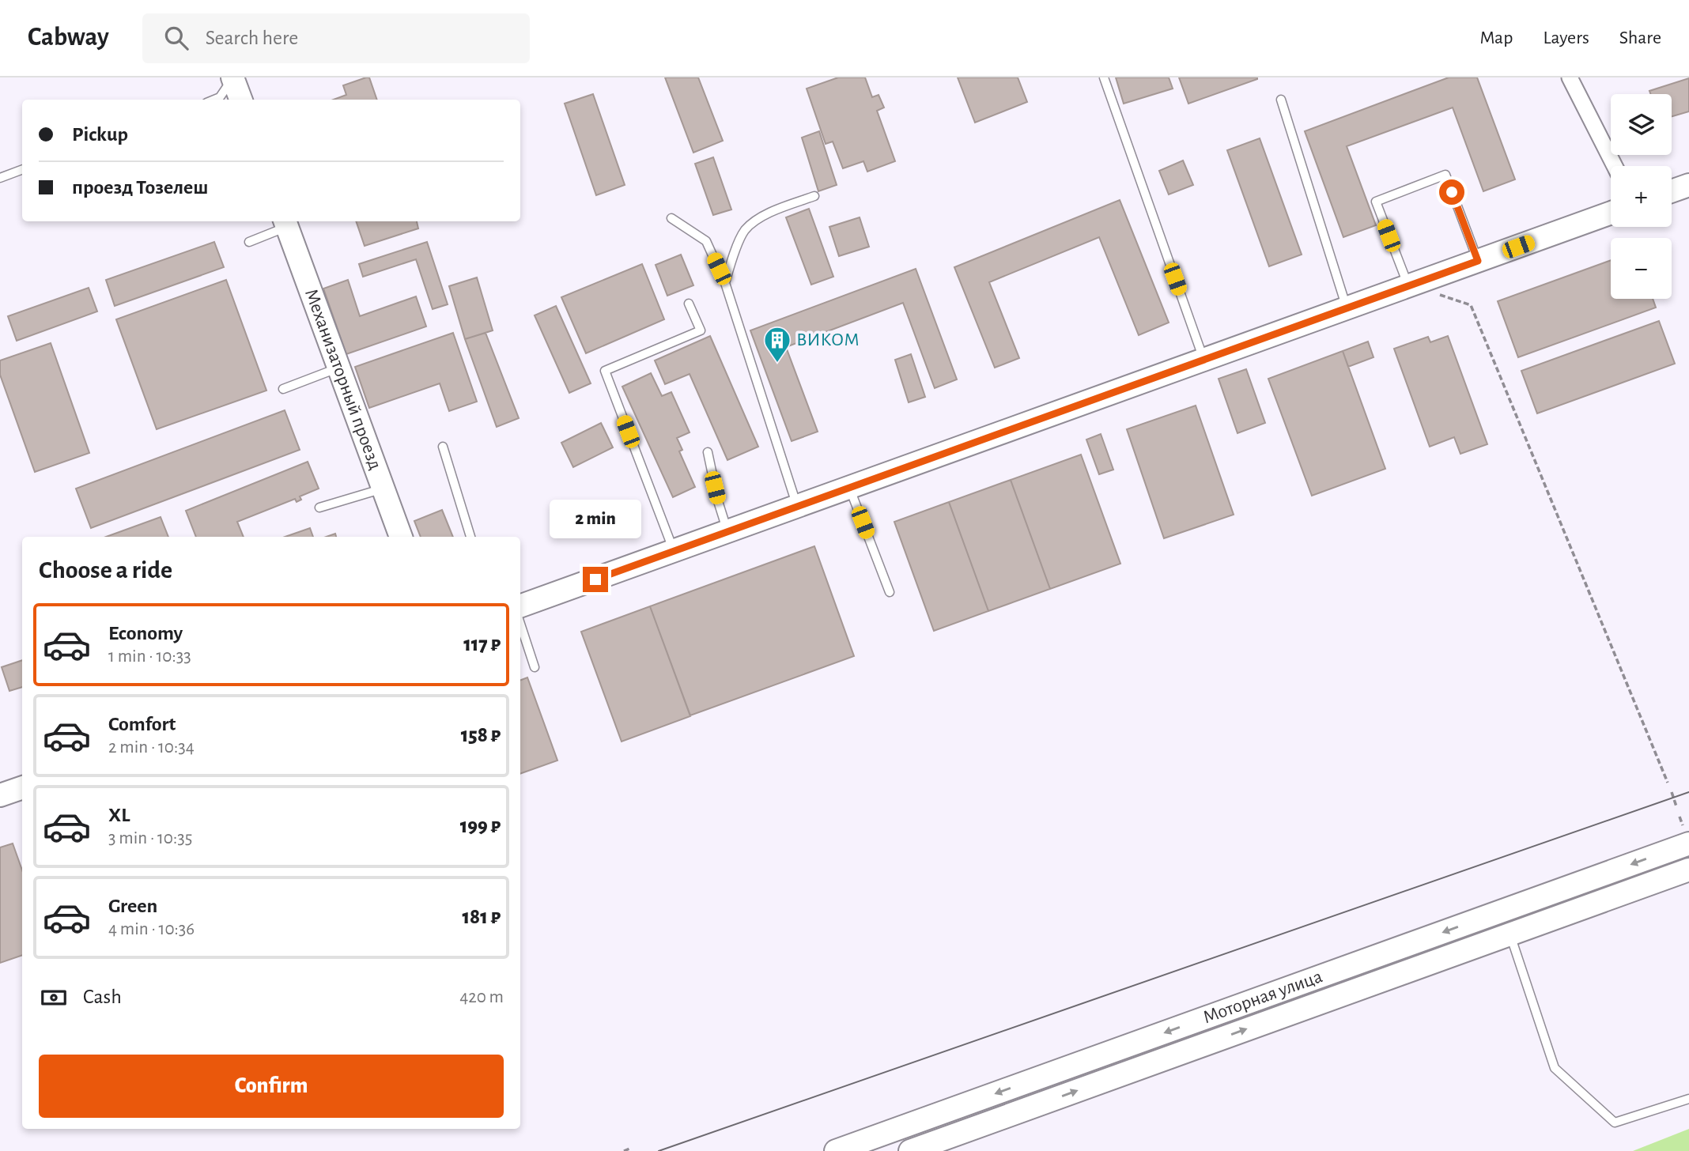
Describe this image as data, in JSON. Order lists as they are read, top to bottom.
{
  "streets": {
    "main road": ["Механизаторный проезд", "Моторная улица"]
  },
  "places": {
    "building": ["ВИКОМ"]
  },
  "page": {
    "header": "Cabway",
    "search": "Search here",
    "nav": ["Map", "Layers", "Share"],
    "map_buttons": ["+", "−"],
    "banner": ["Pickup", "проезд Тозелеш"],
    "bubble": "2 min",
    "heading": "Choose a ride",
    "list": [
      {
        "name": "Economy",
        "note": "1 min · 10:33",
        "value": "117 ₽"
      },
      {
        "name": "Comfort",
        "note": "2 min · 10:34",
        "value": "158 ₽"
      },
      {
        "name": "XL",
        "note": "3 min · 10:35",
        "value": "199 ₽"
      },
      {
        "name": "Green",
        "note": "4 min · 10:36",
        "value": "181 ₽"
      }
    ],
    "pay": ["Cash", "420 m"],
    "buttons": "Confirm"
  }
}
